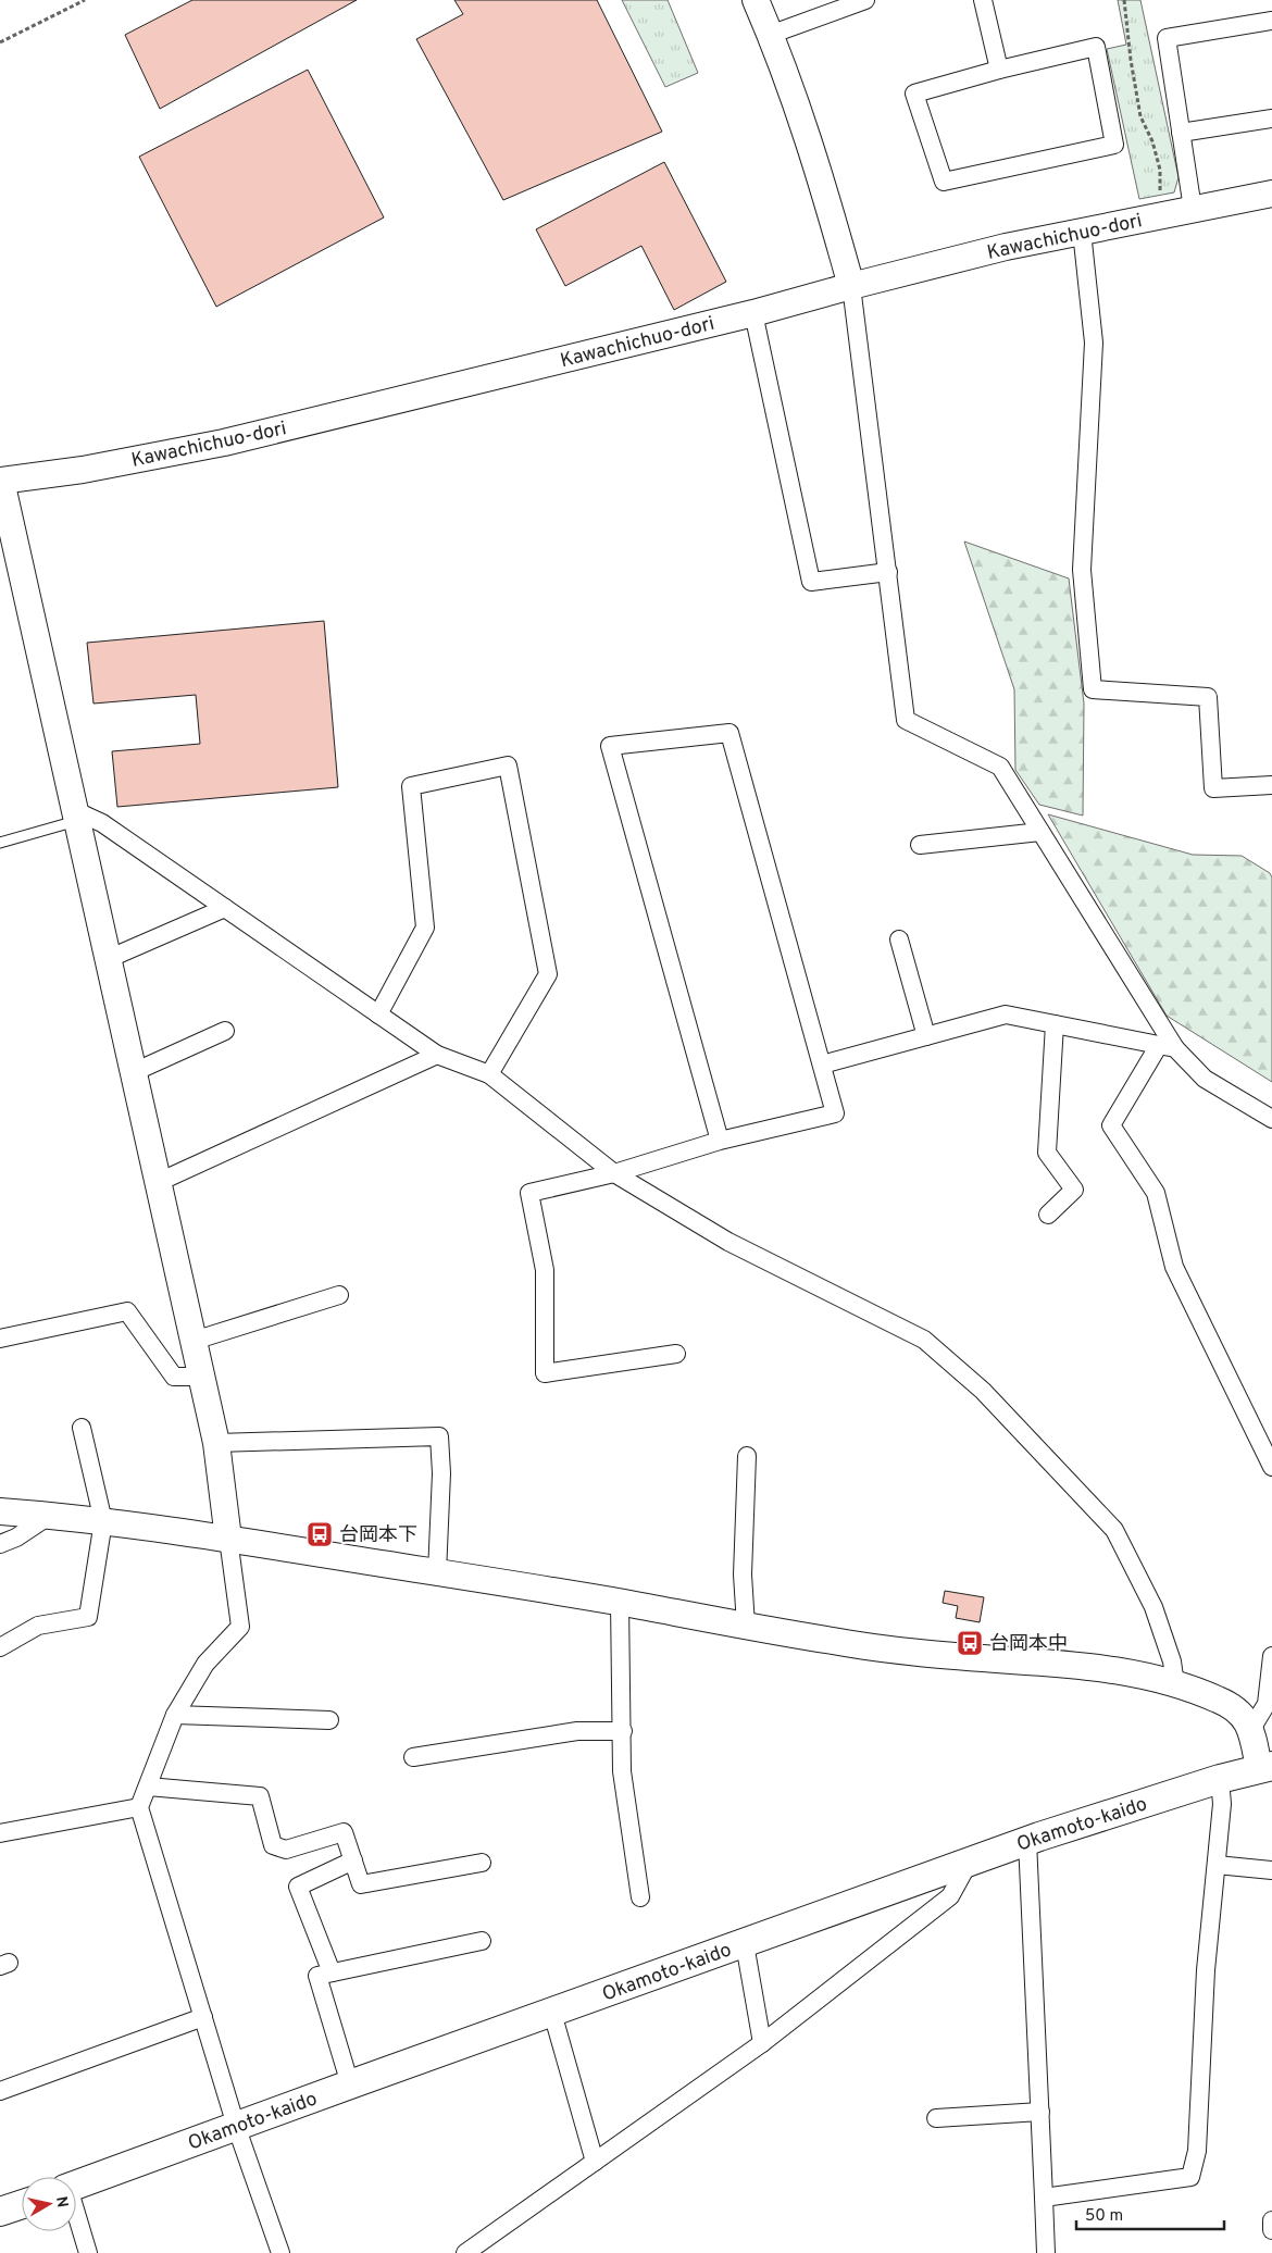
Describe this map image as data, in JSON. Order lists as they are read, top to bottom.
{
  "streets": {
    "main road": ["Okamoto-kaido"],
    "street": ["Kawachichuo-dori"]
  },
  "places": {
    "bus stop": ["台岡本下", "台岡本中"]
  },
  "scale_bar": "50 m",
  "north": "right"
}
